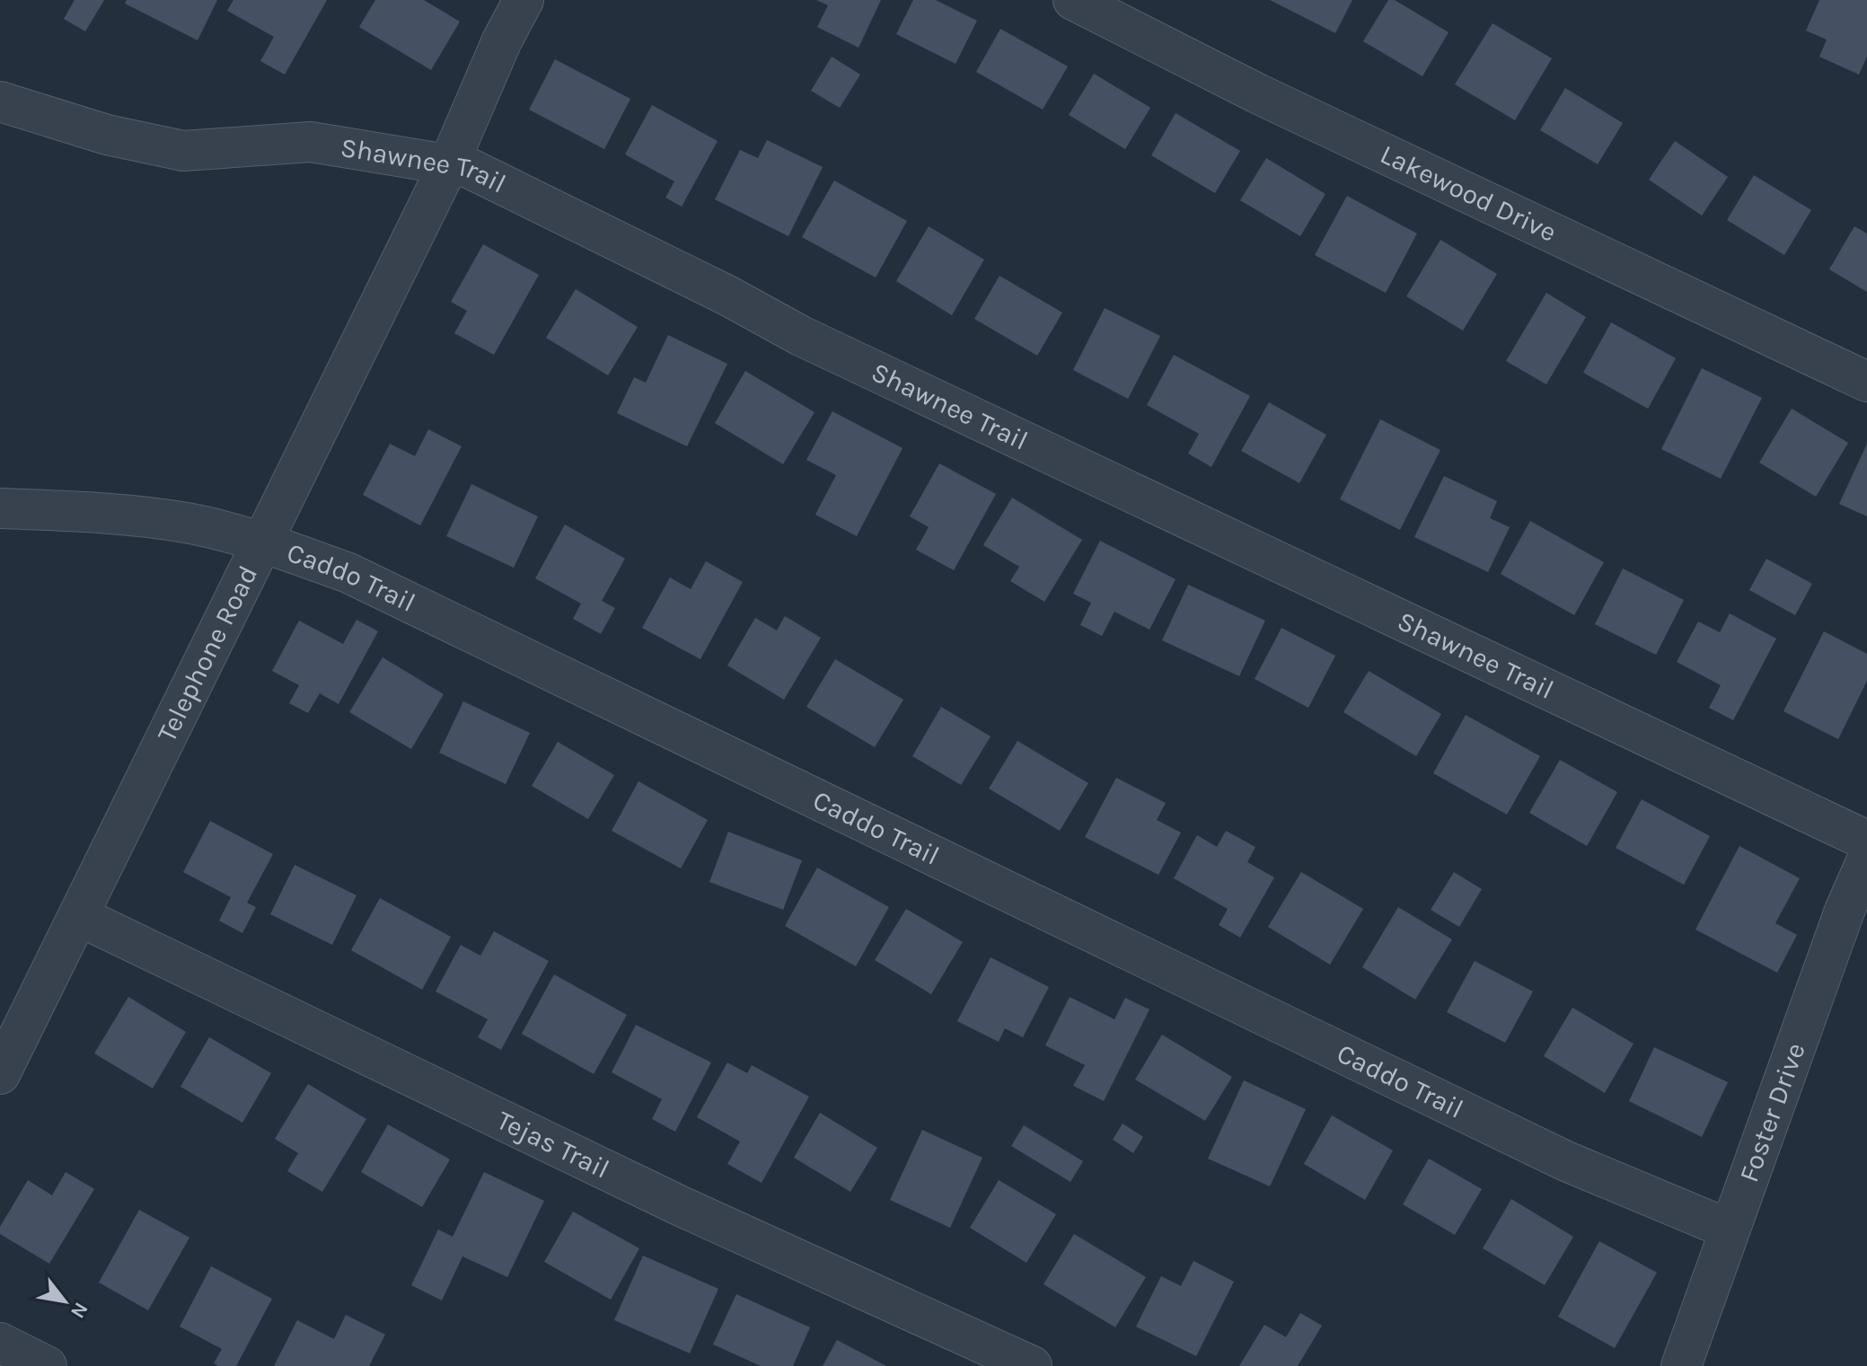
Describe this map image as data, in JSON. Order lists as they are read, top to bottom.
{
  "streets": {
    "street": [
      "Shawnee Trail",
      "Lakewood Drive",
      "Caddo Trail",
      "Telephone Road",
      "Foster Drive",
      "Tejas Trail"
    ]
  },
  "crossings": [
    ["Shawnee Trail", "Telephone Road"],
    ["Caddo Trail", "Telephone Road"],
    ["Caddo Trail", "Foster Drive"],
    ["Telephone Road", "Tejas Trail"]
  ],
  "north": "bottom right"
}
